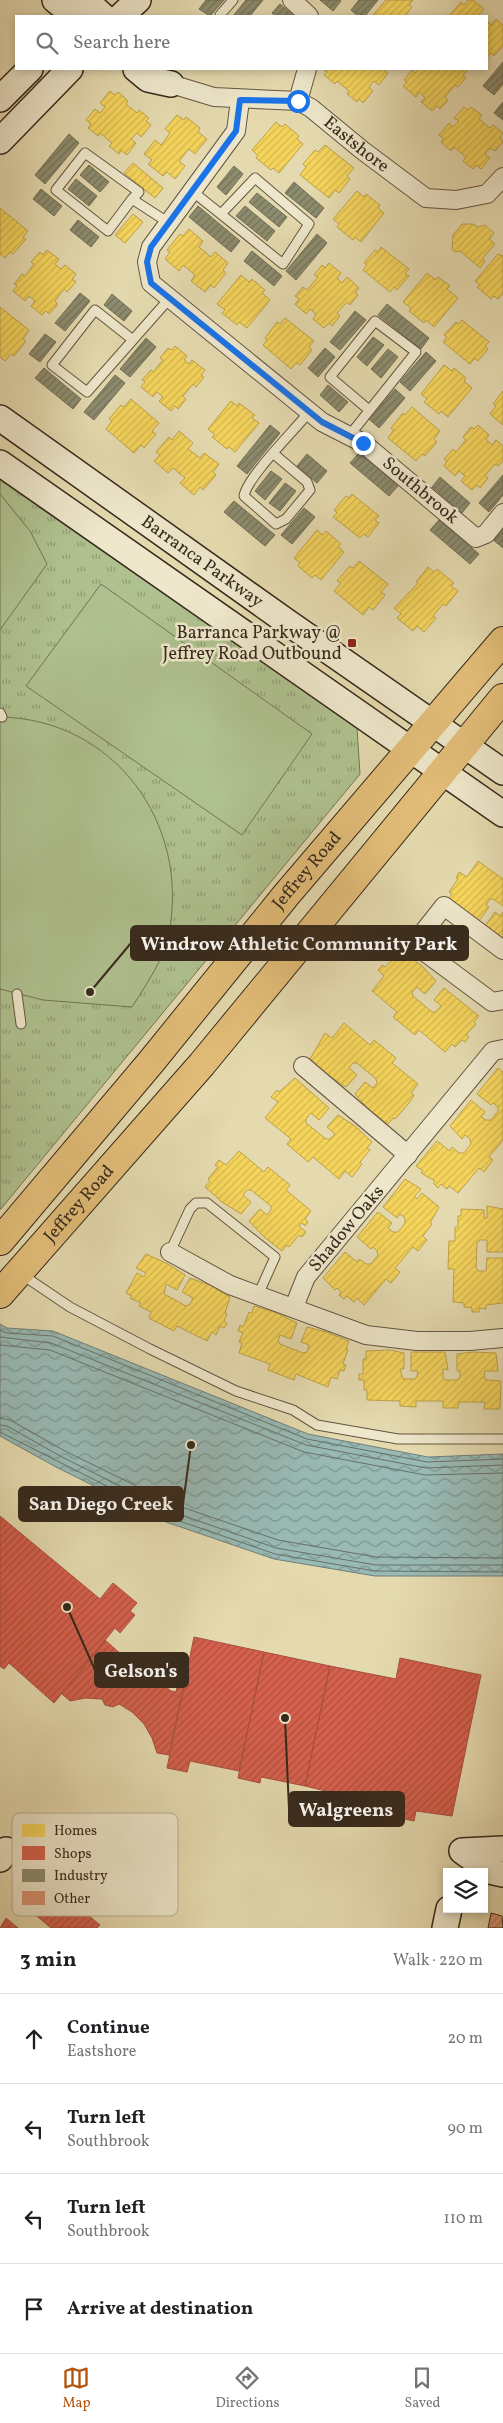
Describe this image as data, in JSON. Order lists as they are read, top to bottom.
{
  "streets": {
    "main road": ["Barranca Parkway", "Jeffrey Road"],
    "street": ["Eastshore", "Southbrook", "Shadow Oaks"]
  },
  "crossings": [
    ["Barranca Parkway", "Jeffrey Road"]
  ],
  "places": {
    "transit": ["Barranca Parkway @ Jeffrey Road Outbound"],
    "other": [
      "Windrow Athletic Community Park",
      "San Diego Creek",
      "Gelson's",
      "Walgreens"
    ]
  },
  "legend": [
    "Homes",
    "Shops",
    "Industry",
    "Other"
  ],
  "page": {
    "search": "Search here",
    "heading": ["3 min", "Walk · 220 m"],
    "list": [
      ["Continue", "Eastshore", "20 m"],
      ["Turn left", "Southbrook", "90 m"],
      ["Turn left", "Southbrook", "110 m"],
      "Arrive at destination"
    ],
    "nav": ["Map", "Directions", "Saved"]
  }
}
